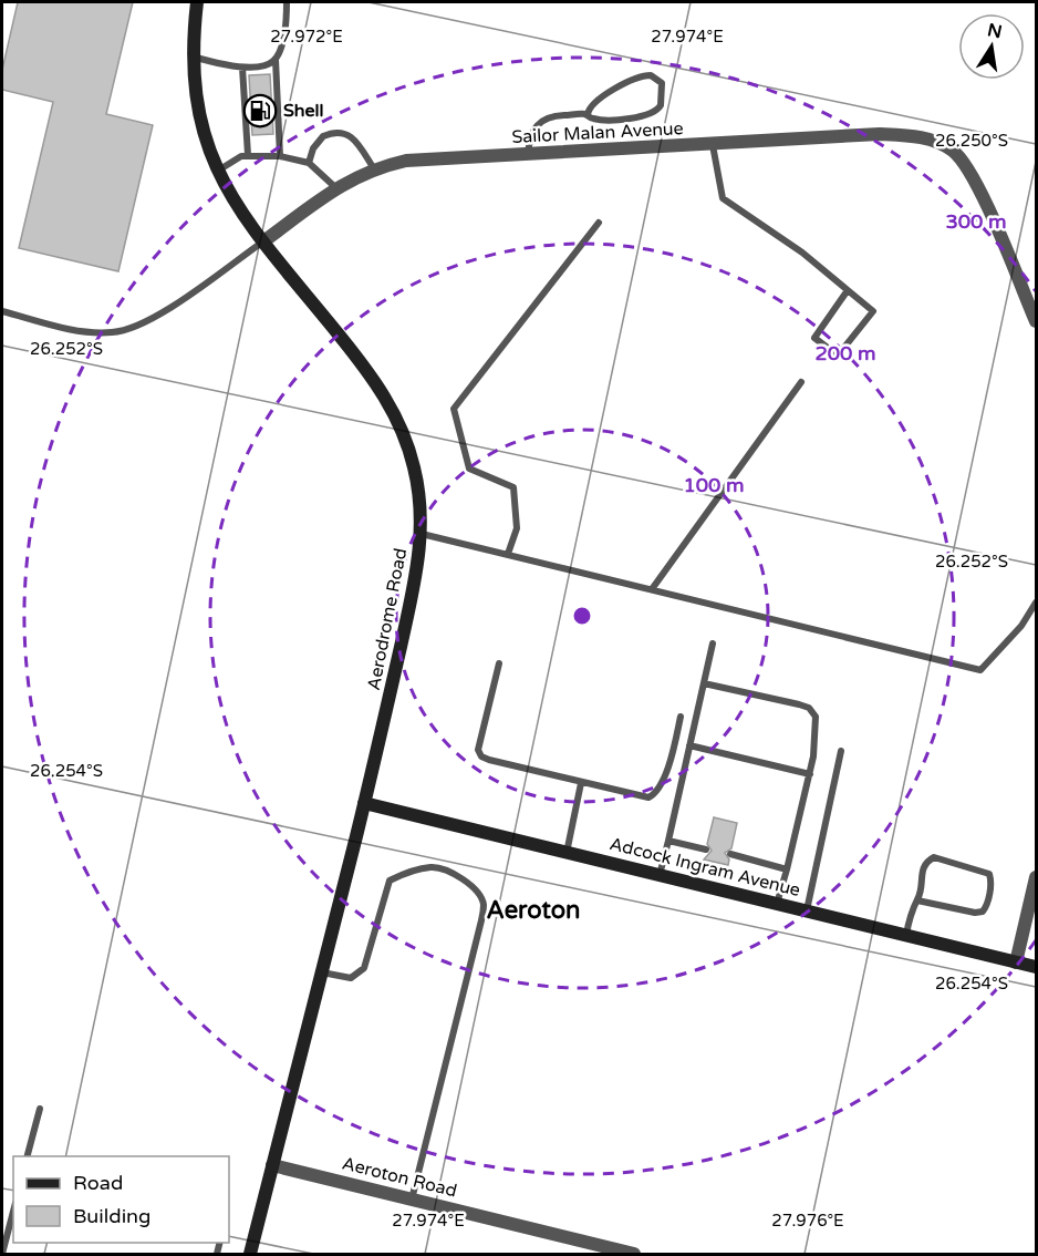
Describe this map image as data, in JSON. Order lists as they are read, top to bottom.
{
  "streets": {
    "street": [
      "Sailor Malan Avenue",
      "Aerodrome Road",
      "Adcock Ingram Avenue",
      "Aeroton Road"
    ]
  },
  "crossings": [
    ["Sailor Malan Avenue", "Aerodrome Road"],
    ["Aerodrome Road", "Adcock Ingram Avenue"],
    ["Aerodrome Road", "Aeroton Road"]
  ],
  "districts": ["Aeroton"],
  "places": {
    "fuel station": ["Shell"]
  },
  "legend": ["Road", "Building"],
  "north": "top",
  "coordinates": [
    "27.972°E",
    "27.974°E",
    "26.250°S",
    "26.252°S",
    "26.254°S",
    "27.976°E"
  ],
  "rings": ["300 m", "200 m", "100 m"]
}
